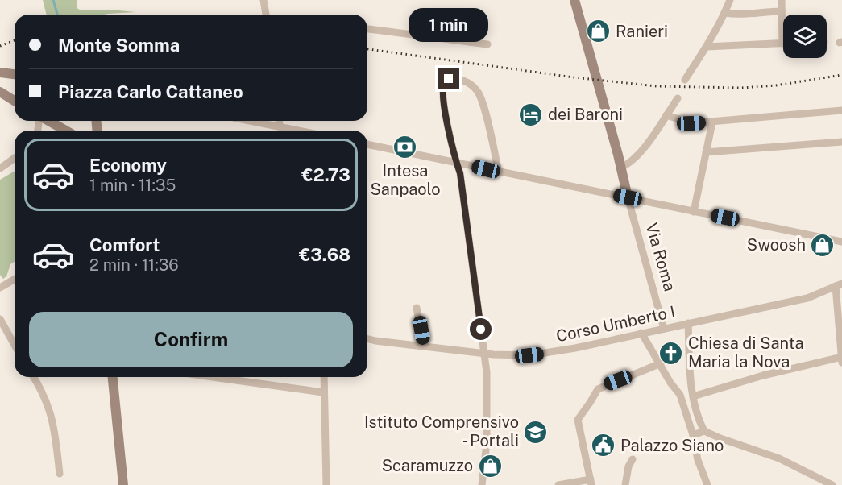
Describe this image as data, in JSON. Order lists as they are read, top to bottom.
{
  "streets": {
    "street": ["Via Roma", "Corso Umberto I"]
  },
  "crossings": [
    ["Via Roma", "Corso Umberto I"]
  ],
  "places": {
    "shop": ["Ranieri", "Swoosh", "Scaramuzzo"],
    "hotel": ["dei Baroni"],
    "bank": ["Intesa Sanpaolo"],
    "church": ["Chiesa di Santa Maria la Nova"],
    "school or university": ["Istituto Comprensivo - Portali"],
    "public building": ["Palazzo Siano"]
  },
  "page": {
    "bubble": "1 min",
    "banner": ["Monte Somma", "Piazza Carlo Cattaneo"],
    "list": [
      {
        "name": "Economy",
        "note": "1 min · 11:35",
        "value": "€2.73"
      },
      {
        "name": "Comfort",
        "note": "2 min · 11:36",
        "value": "€3.68"
      }
    ],
    "buttons": "Confirm"
  }
}
